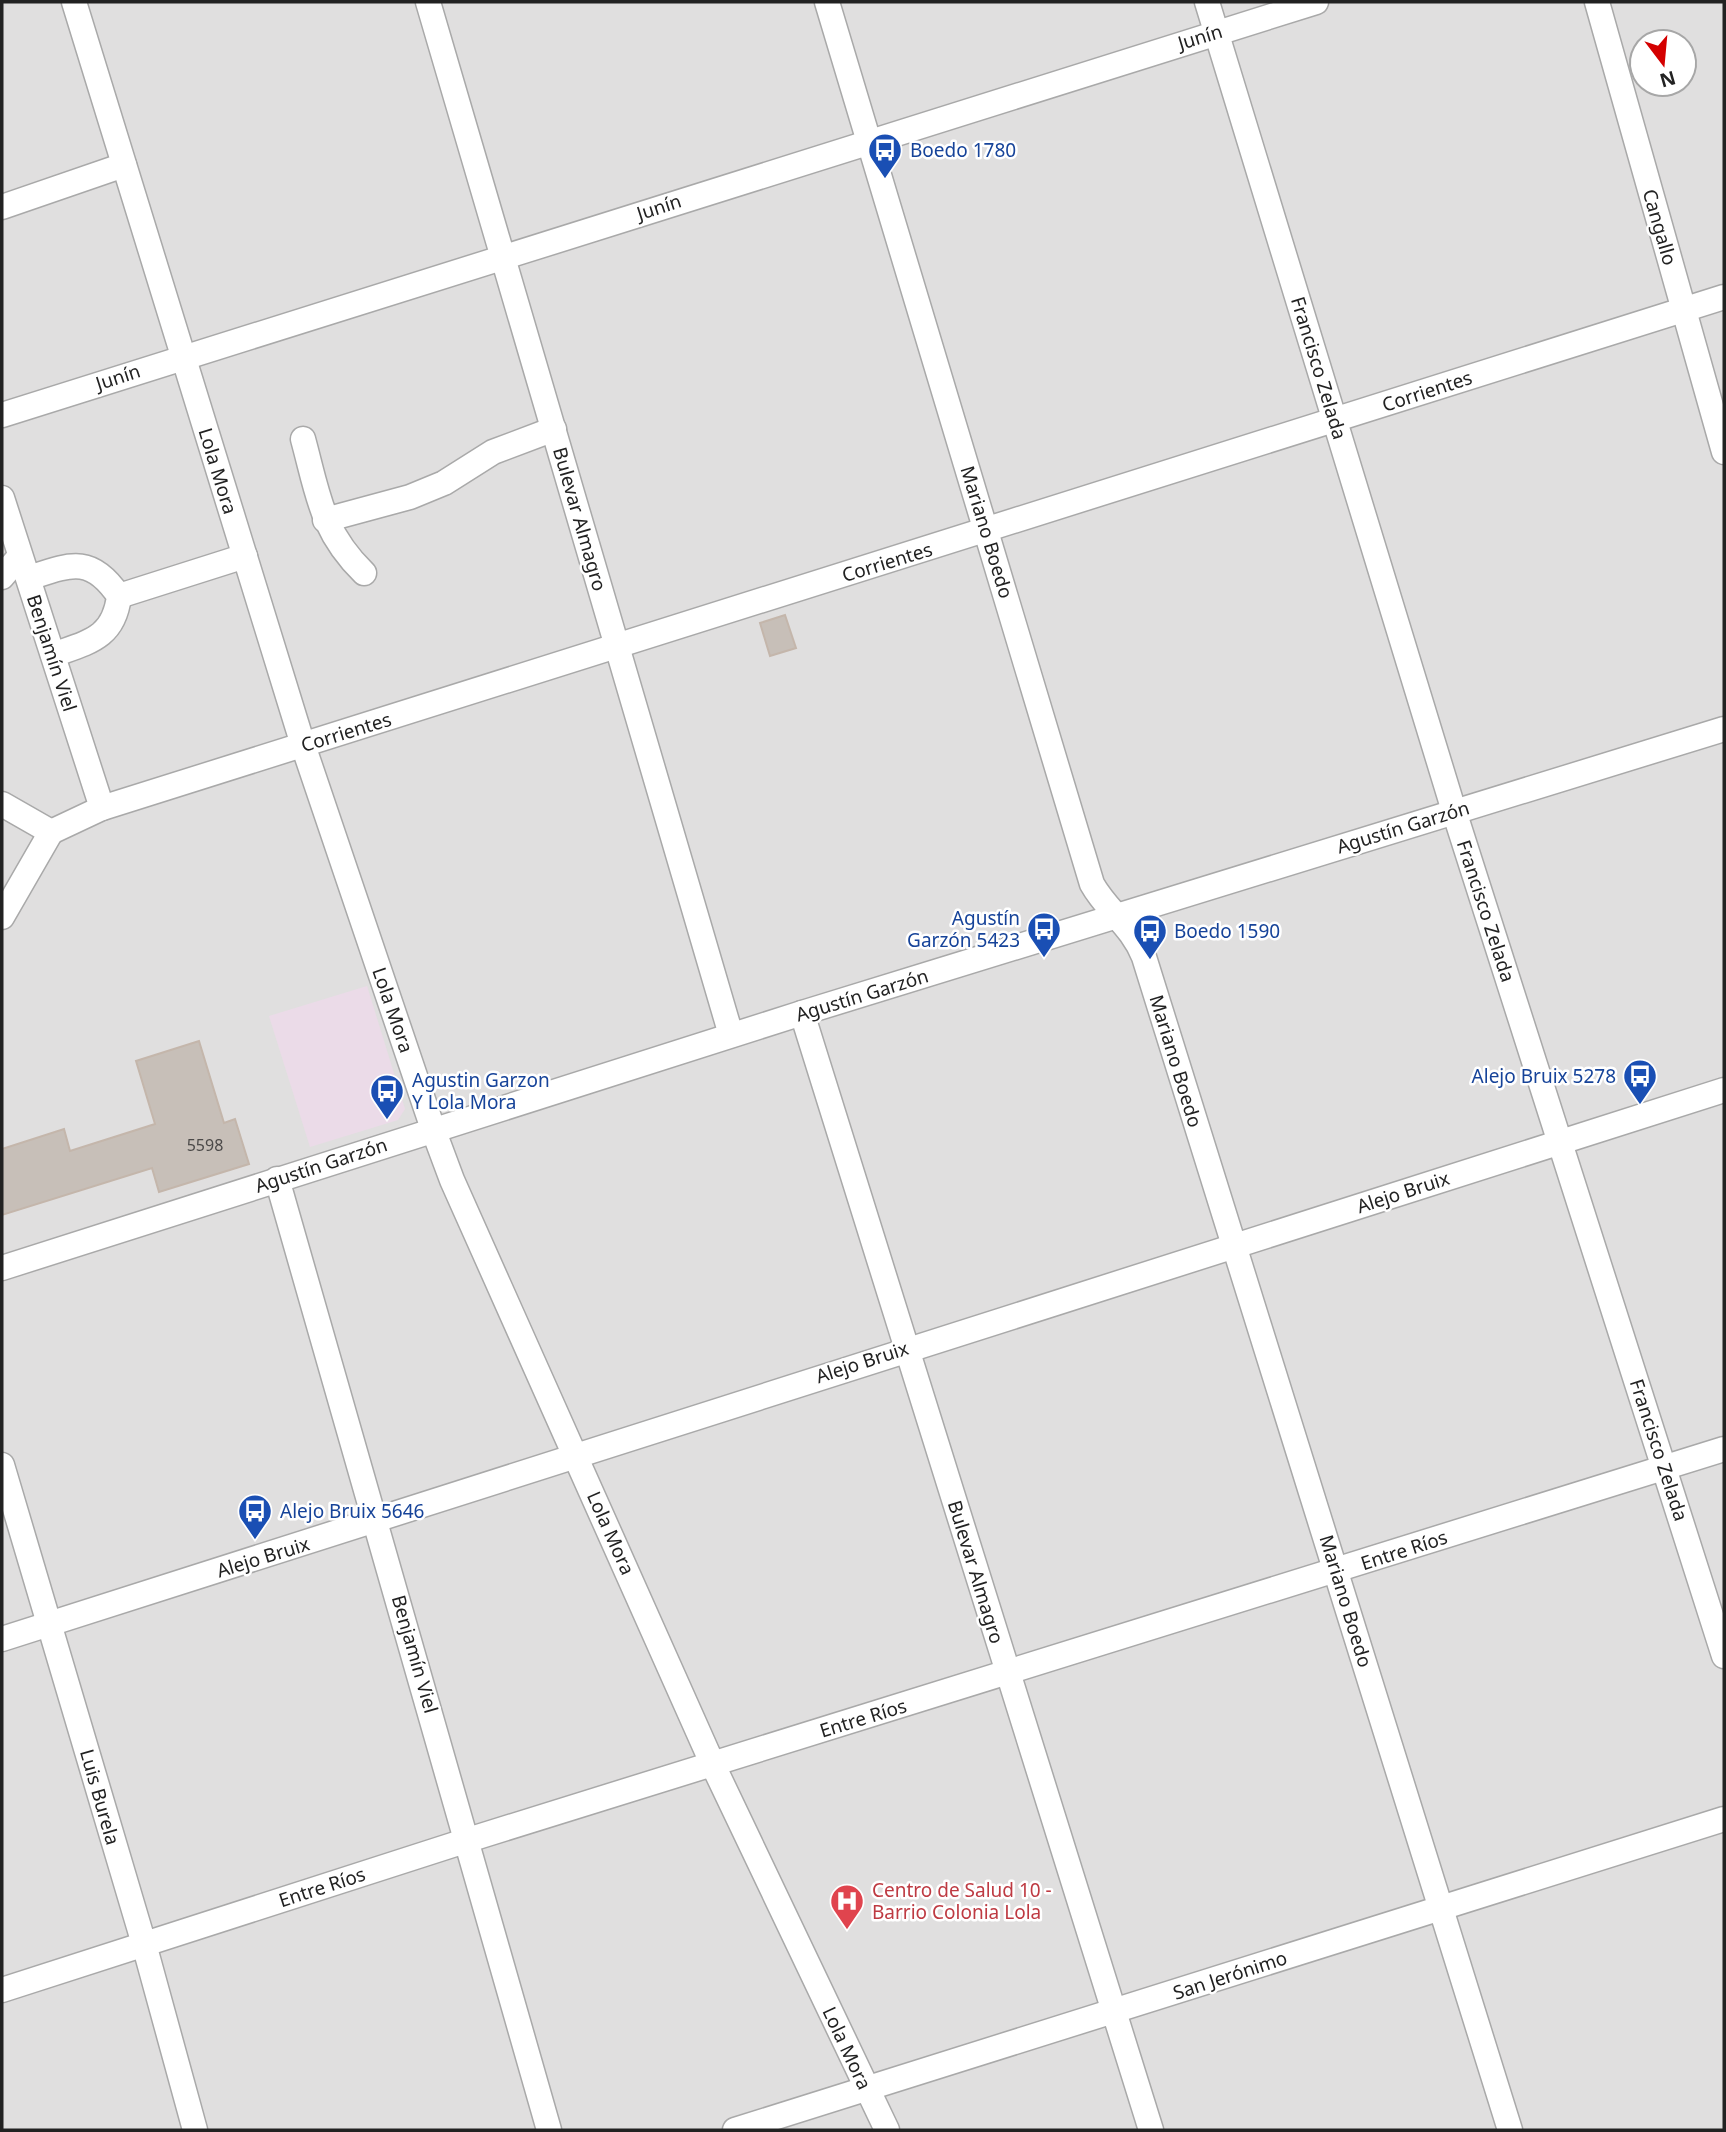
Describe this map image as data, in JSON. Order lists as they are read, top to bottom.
{
  "streets": {
    "street": [
      "Junín",
      "Cangallo",
      "Francisco Zelada",
      "Corrientes",
      "Lola Mora",
      "Bulevar Almagro",
      "Mariano Boedo",
      "Benjamín Viel",
      "Agustín Garzón",
      "Alejo Bruix",
      "Entre Ríos",
      "Luis Burela",
      "San Jerónimo"
    ]
  },
  "crossings": [
    ["Junín", "Francisco Zelada"],
    ["Junín", "Lola Mora"],
    ["Junín", "Bulevar Almagro"],
    ["Junín", "Mariano Boedo"],
    ["Cangallo", "Corrientes"],
    ["Francisco Zelada", "Corrientes"],
    ["Francisco Zelada", "Agustín Garzón"],
    ["Francisco Zelada", "Alejo Bruix"],
    ["Francisco Zelada", "Entre Ríos"],
    ["Corrientes", "Lola Mora"],
    ["Corrientes", "Bulevar Almagro"],
    ["Corrientes", "Mariano Boedo"],
    ["Corrientes", "Benjamín Viel"],
    ["Lola Mora", "Agustín Garzón"],
    ["Lola Mora", "Alejo Bruix"],
    ["Lola Mora", "Entre Ríos"],
    ["Lola Mora", "San Jerónimo"],
    ["Bulevar Almagro", "Agustín Garzón"],
    ["Bulevar Almagro", "Alejo Bruix"],
    ["Bulevar Almagro", "Entre Ríos"],
    ["Bulevar Almagro", "San Jerónimo"],
    ["Mariano Boedo", "Agustín Garzón"],
    ["Mariano Boedo", "Alejo Bruix"],
    ["Mariano Boedo", "Entre Ríos"],
    ["Mariano Boedo", "San Jerónimo"],
    ["Benjamín Viel", "Agustín Garzón"],
    ["Benjamín Viel", "Alejo Bruix"],
    ["Benjamín Viel", "Entre Ríos"],
    ["Alejo Bruix", "Luis Burela"],
    ["Entre Ríos", "Luis Burela"]
  ],
  "places": {
    "bus stop": [
      "Boedo 1780",
      "Agustín Garzón 5423",
      "Boedo 1590",
      "Alejo Bruix 5278",
      "Agustin Garzon Y Lola Mora",
      "Alejo Bruix 5646"
    ],
    "hospital": ["Centro de Salud 10 - Barrio Colonia Lola"]
  },
  "house_numbers": ["5598"],
  "north": "bottom"
}
